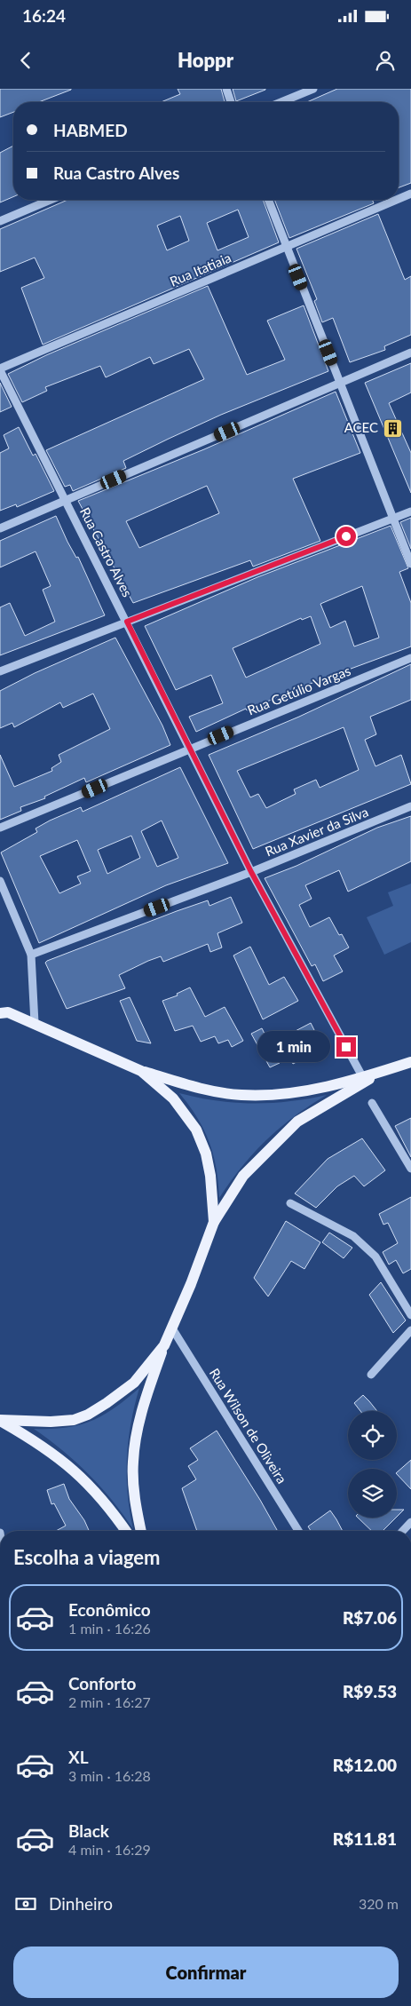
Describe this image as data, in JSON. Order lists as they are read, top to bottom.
{
  "streets": {
    "street": [
      "Rua Itatiaia",
      "Rua Castro Alves",
      "Rua Getúlio Vargas",
      "Rua Xavier da Silva",
      "Rua Wilson de Oliveira"
    ]
  },
  "crossings": [
    ["Rua Itatiaia", "Rua Castro Alves"],
    ["Rua Castro Alves", "Rua Getúlio Vargas"],
    ["Rua Castro Alves", "Rua Xavier da Silva"]
  ],
  "places": {
    "building": ["ACEC"]
  },
  "page": {
    "status": "16:24",
    "header": "Hoppr",
    "banner": ["HABMED", "Rua Castro Alves"],
    "bubble": "1 min",
    "heading": "Escolha a viagem",
    "list": [
      {
        "name": "Econômico",
        "note": "1 min · 16:26",
        "value": "R$7.06"
      },
      {
        "name": "Conforto",
        "note": "2 min · 16:27",
        "value": "R$9.53"
      },
      {
        "name": "XL",
        "note": "3 min · 16:28",
        "value": "R$12.00"
      },
      {
        "name": "Black",
        "note": "4 min · 16:29",
        "value": "R$11.81"
      }
    ],
    "pay": ["Dinheiro", "320 m"],
    "buttons": "Confirmar"
  }
}
